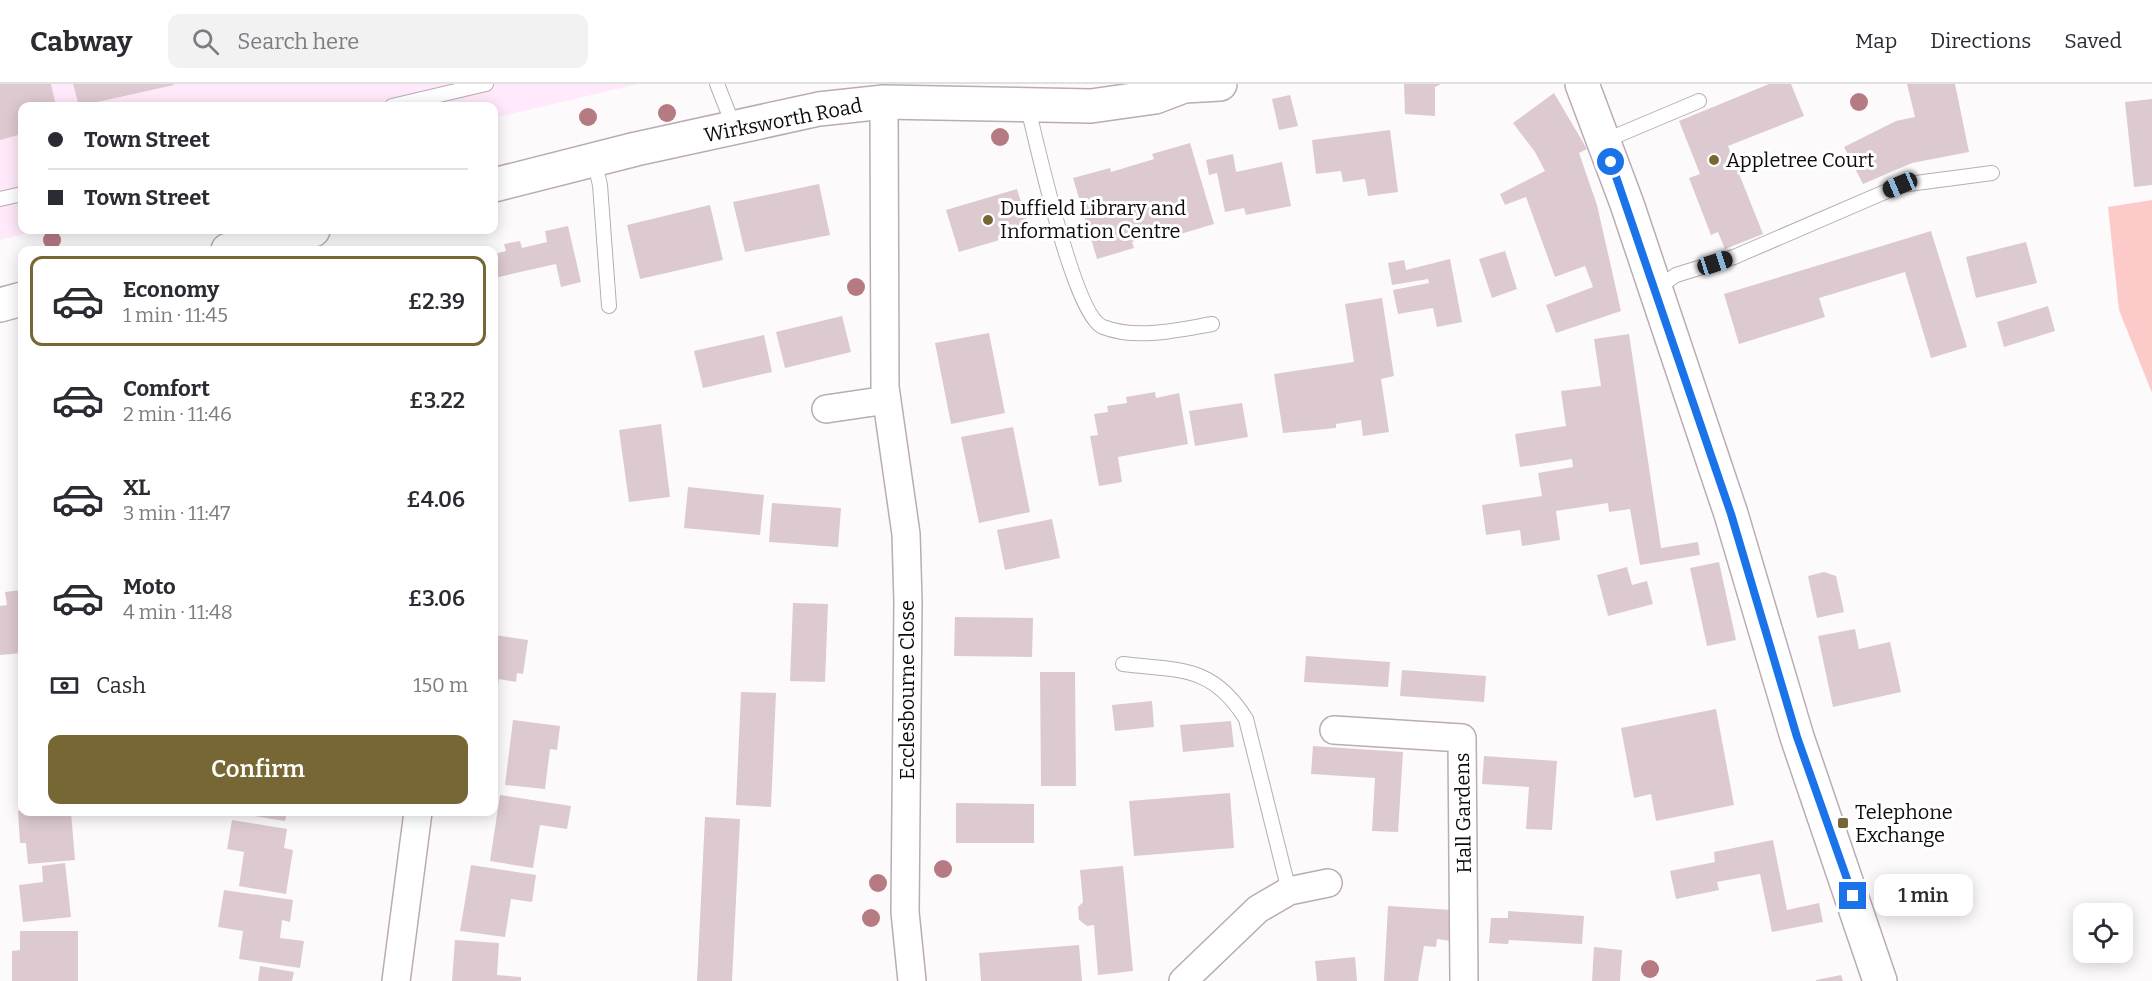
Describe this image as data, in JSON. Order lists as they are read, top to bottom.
{
  "streets": {
    "main road": ["Wirksworth Road"],
    "street": ["Ecclesbourne Close", "Hall Gardens"]
  },
  "crossings": [
    ["Wirksworth Road", "Ecclesbourne Close"]
  ],
  "places": {
    "other": ["Appletree Court", "Duffield Library and Information Centre"],
    "transit": ["Telephone Exchange"]
  },
  "page": {
    "header": "Cabway",
    "search": "Search here",
    "nav": ["Map", "Directions", "Saved"],
    "banner": ["Town Street", "Town Street"],
    "list": [
      {
        "name": "Economy",
        "note": "1 min · 11:45",
        "value": "£2.39"
      },
      {
        "name": "Comfort",
        "note": "2 min · 11:46",
        "value": "£3.22"
      },
      {
        "name": "XL",
        "note": "3 min · 11:47",
        "value": "£4.06"
      },
      {
        "name": "Moto",
        "note": "4 min · 11:48",
        "value": "£3.06"
      }
    ],
    "pay": ["Cash", "150 m"],
    "buttons": "Confirm",
    "bubble": "1 min"
  }
}
